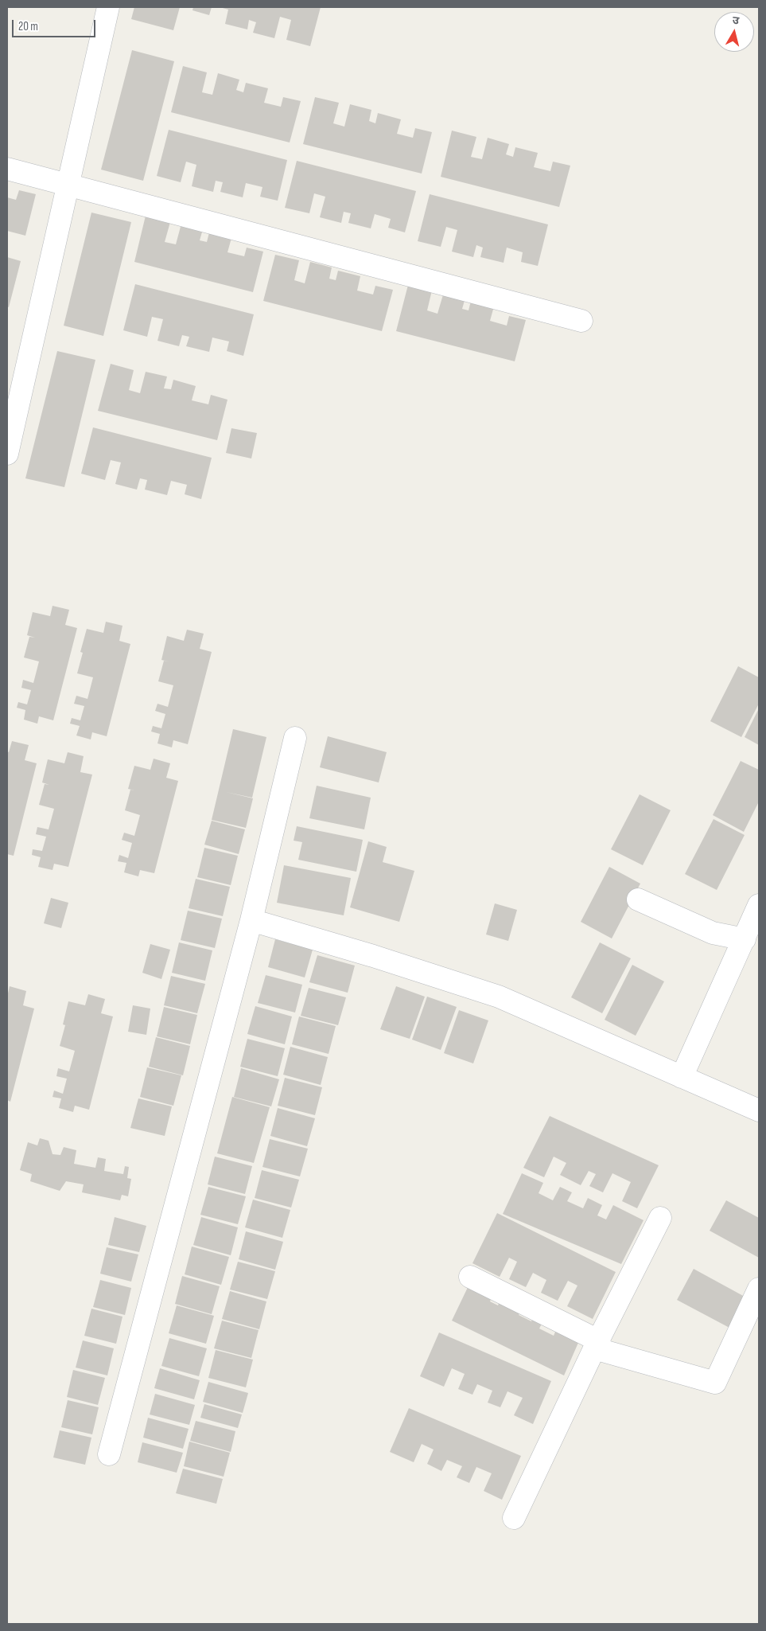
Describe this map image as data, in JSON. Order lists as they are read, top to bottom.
{
  "scale_bar": "20 m",
  "north": "top"
}
